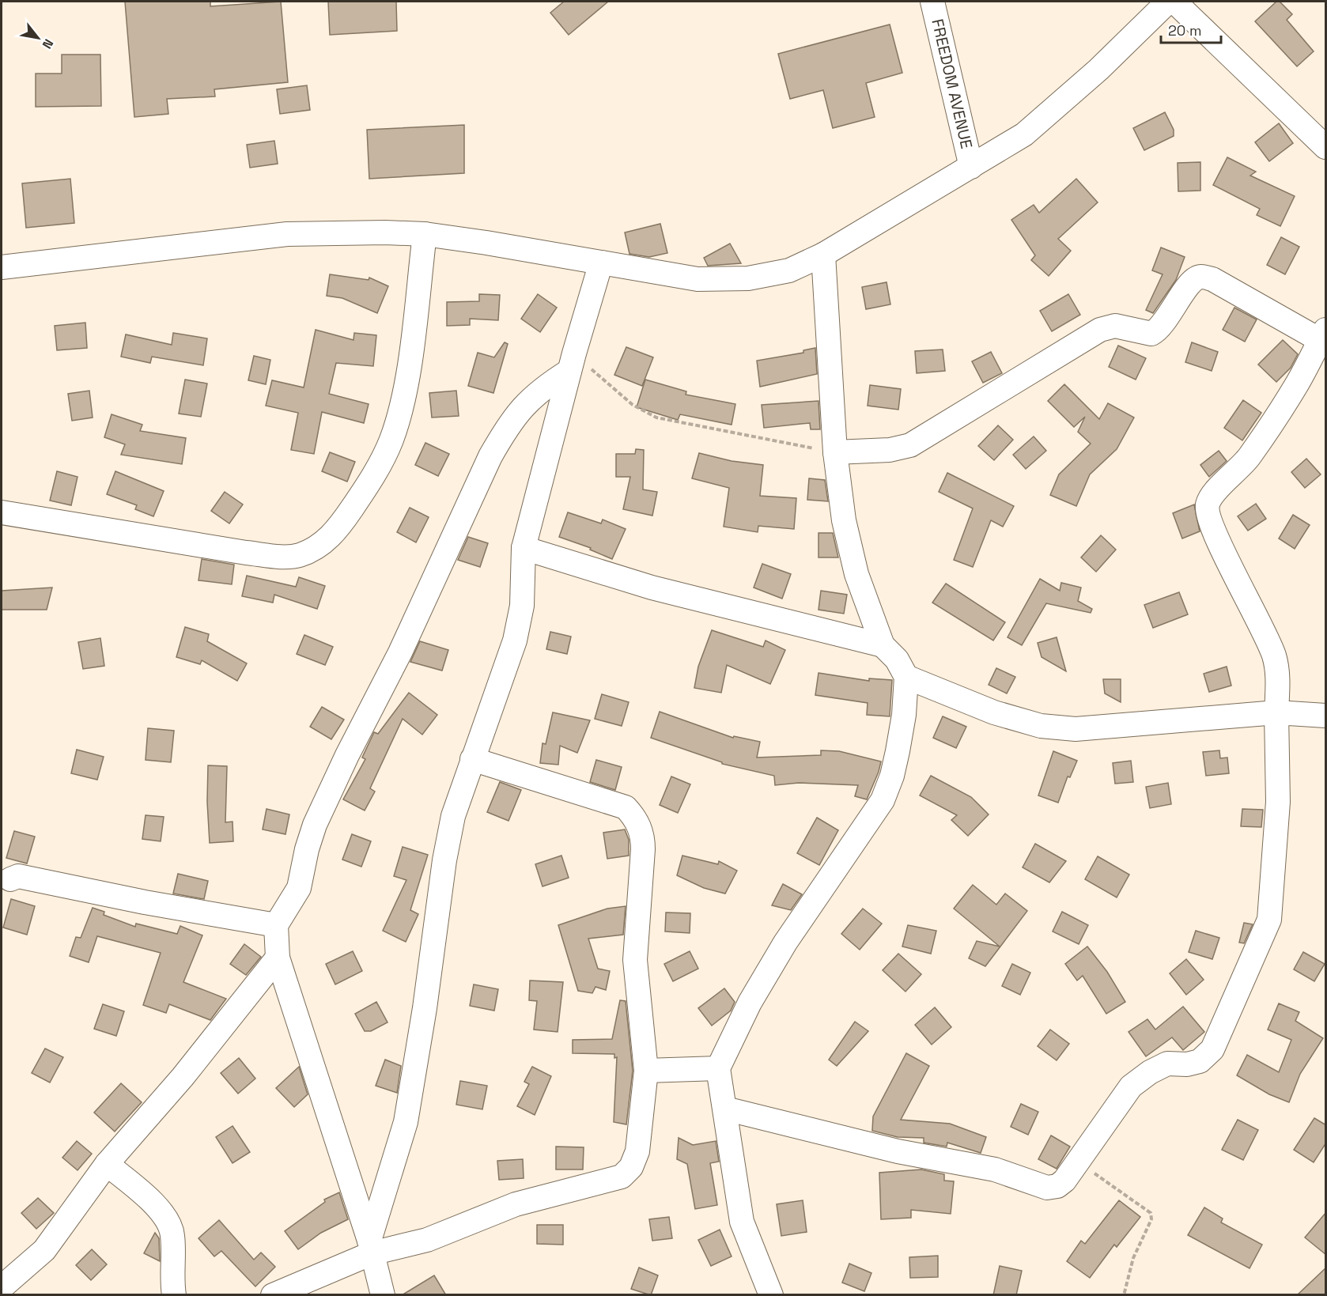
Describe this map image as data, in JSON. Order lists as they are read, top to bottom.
{
  "streets": {
    "street": ["FREEDOM AVENUE"]
  },
  "scale_bar": "20 m",
  "north": "bottom right"
}
